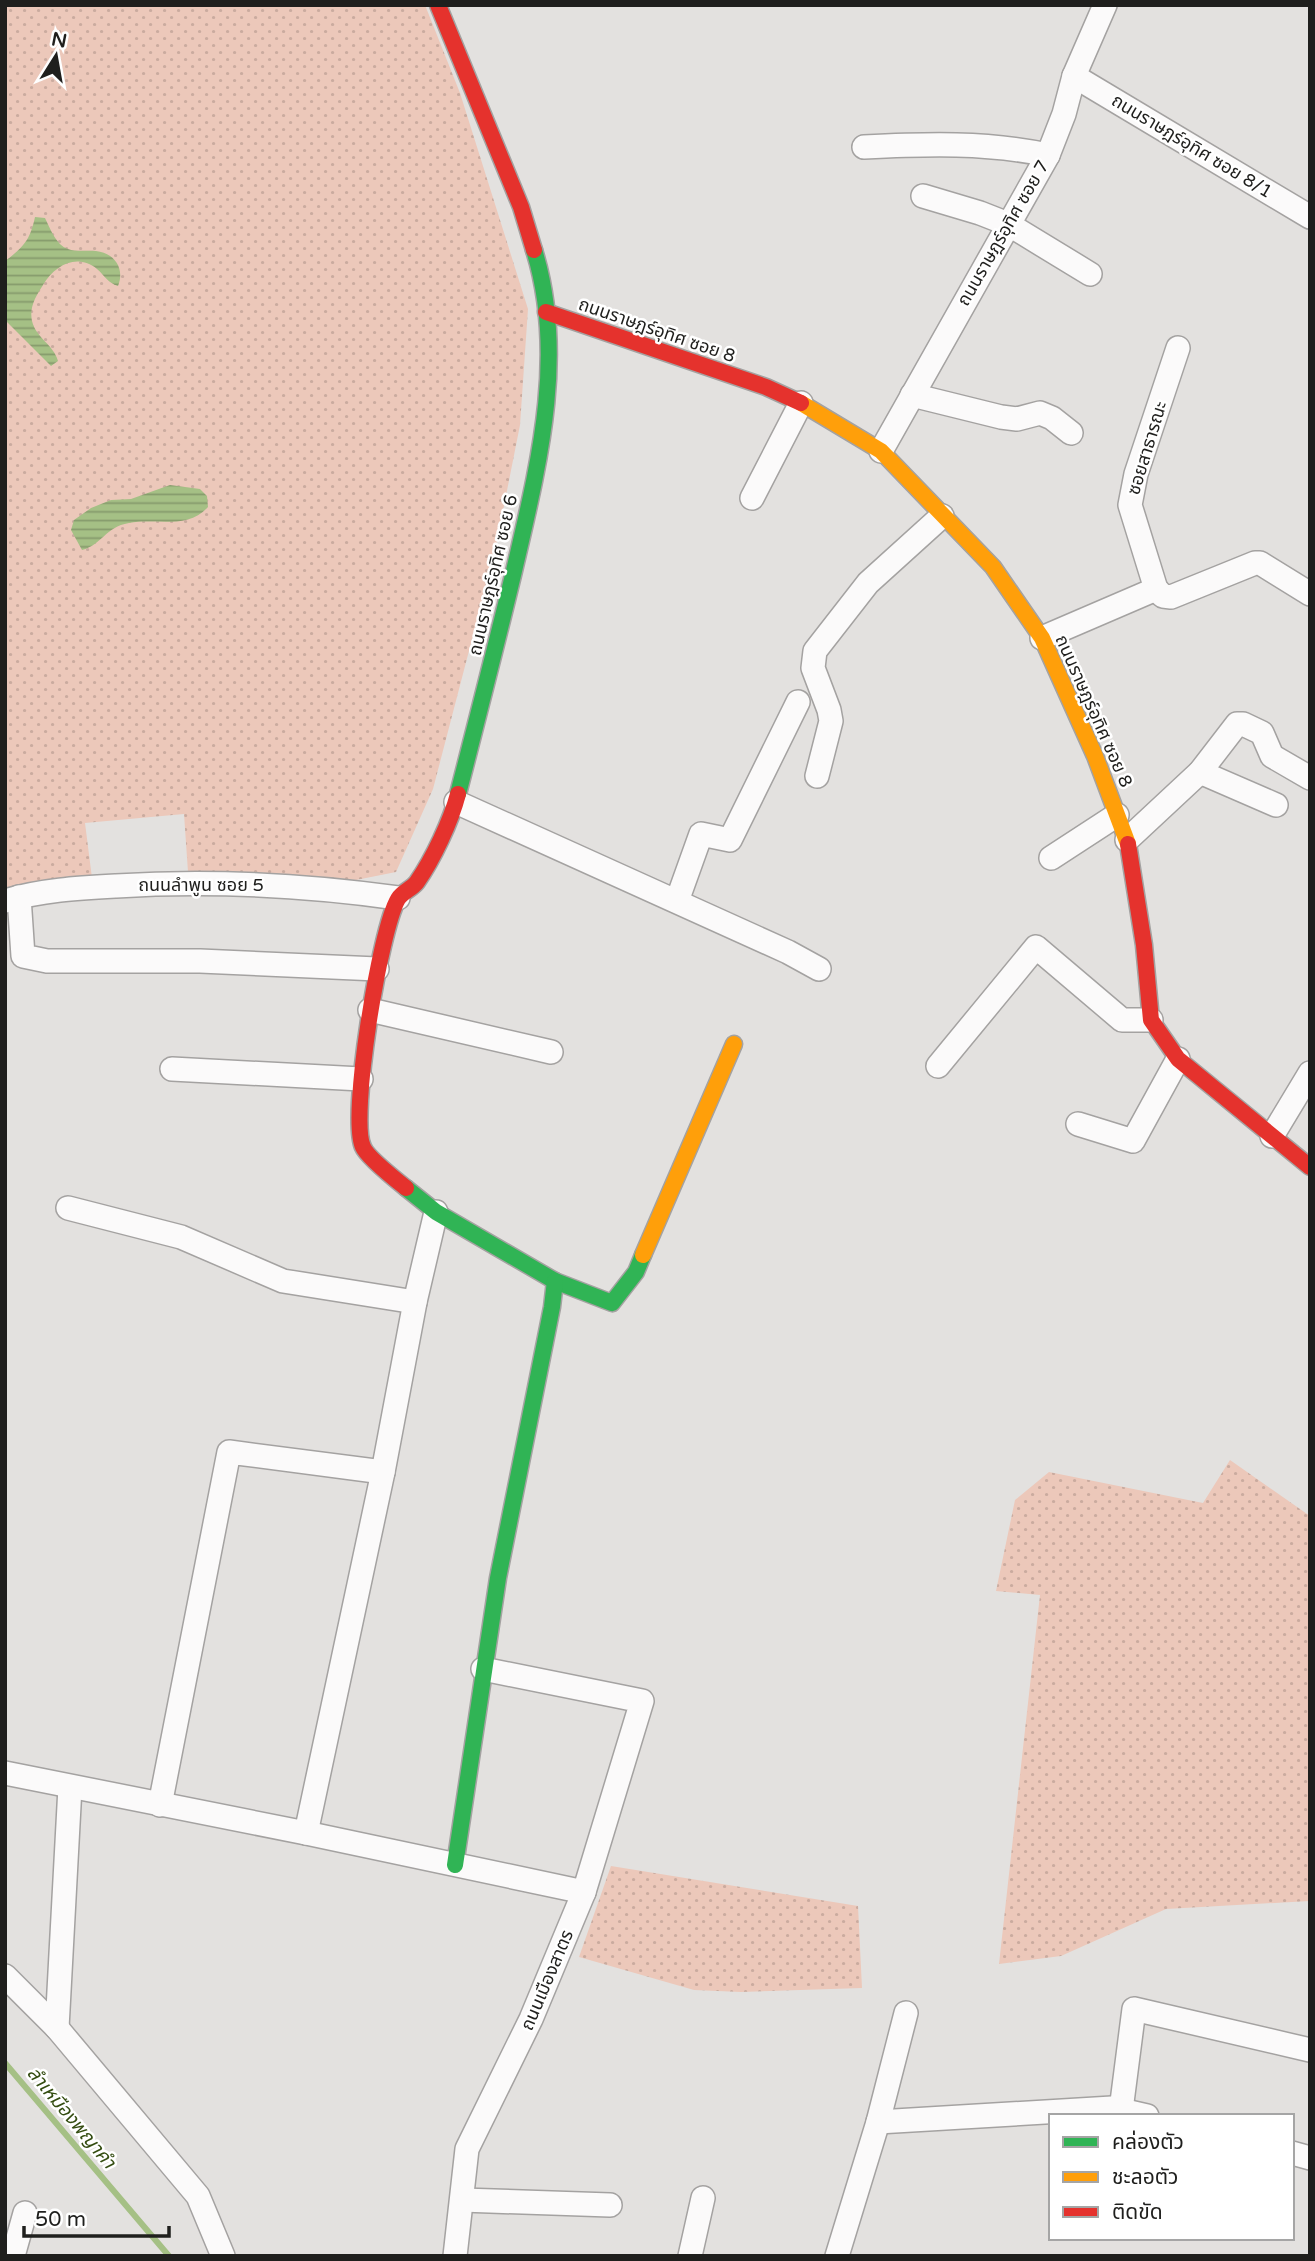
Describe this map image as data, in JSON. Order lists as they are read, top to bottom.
{
  "streets": {
    "street": [
      "ถนนราษฎร์อุทิศ ซอย 8/1",
      "ถนนราษฎร์อุทิศ ซอย 7",
      "ถนนราษฎร์อุทิศ ซอย 8",
      "ซอยสาธารณะ",
      "ถนนราษฎร์อุทิศ ซอย 6",
      "ถนนลำพูน ซอย 5",
      "ถนนเมืองสาตร"
    ]
  },
  "crossings": [
    ["ถนนราษฎร์อุทิศ ซอย 8/1", "ถนนราษฎร์อุทิศ ซอย 7"],
    ["ถนนราษฎร์อุทิศ ซอย 7", "ถนนราษฎร์อุทิศ ซอย 8"],
    ["ถนนราษฎร์อุทิศ ซอย 8", "ถนนราษฎร์อุทิศ ซอย 6"],
    ["ถนนราษฎร์อุทิศ ซอย 6", "ถนนลำพูน ซอย 5"]
  ],
  "water": ["ลำเหมืองพญาคำ"],
  "legend": ["คล่องตัว", "ชะลอตัว", "ติดขัด"],
  "scale_bar": "50 m",
  "north": "top"
}
